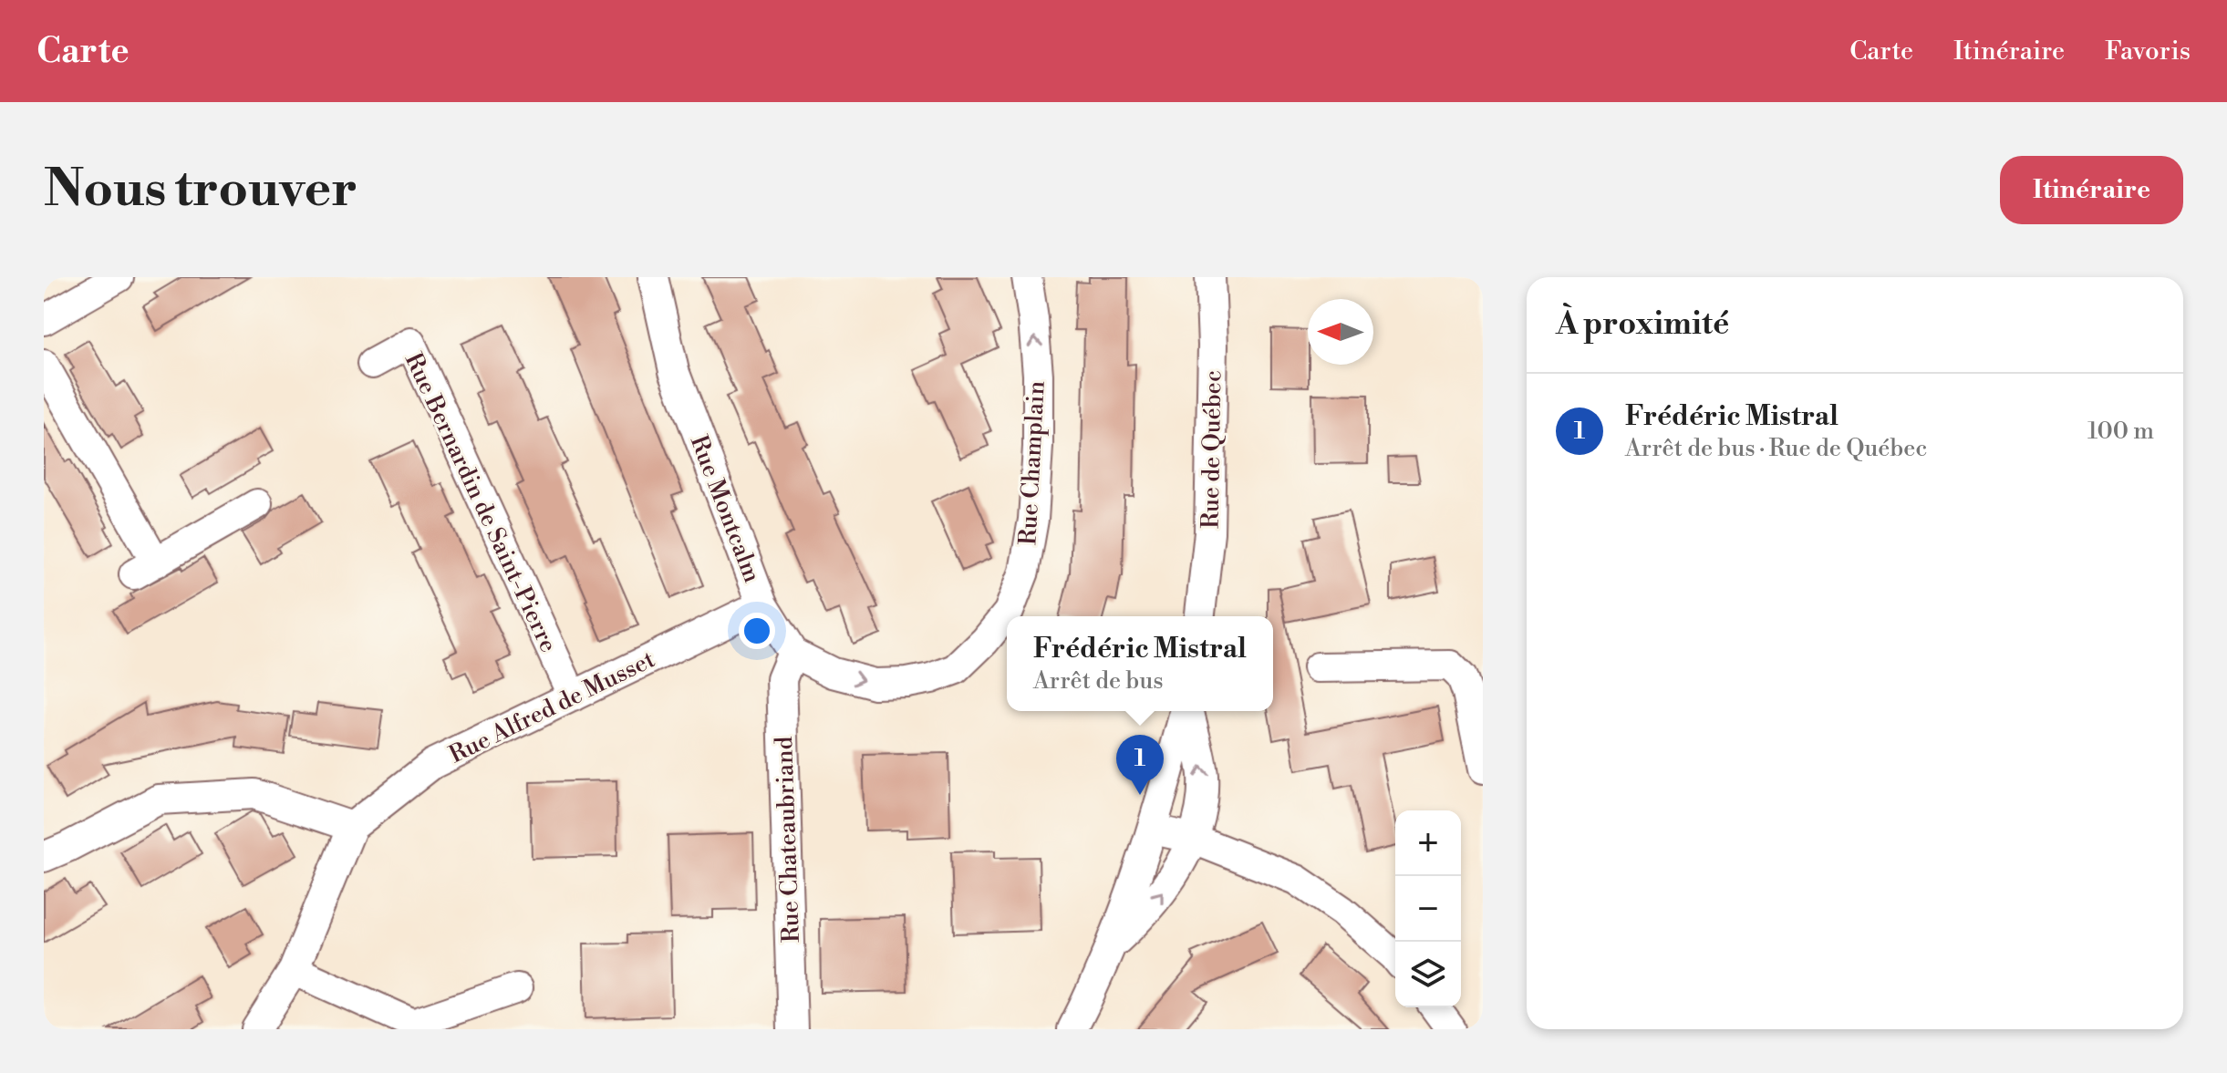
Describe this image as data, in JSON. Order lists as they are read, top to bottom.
{
  "streets": {
    "street": [
      "Rue de Québec",
      "Rue Champlain",
      "Rue Bernardin de Saint-Pierre",
      "Rue Montcalm",
      "Rue Alfred de Musset",
      "Rue Chateaubriand"
    ]
  },
  "crossings": [
    ["Rue Champlain", "Rue Montcalm"],
    ["Rue Champlain", "Rue Chateaubriand"],
    ["Rue Bernardin de Saint-Pierre", "Rue Alfred de Musset"],
    ["Rue Montcalm", "Rue Alfred de Musset"],
    ["Rue Montcalm", "Rue Chateaubriand"]
  ],
  "north": "left",
  "page": {
    "header": "Carte",
    "nav": ["Carte", "Itinéraire", "Favoris"],
    "buttons": "Itinéraire",
    "title": "Nous trouver",
    "heading": "À proximité",
    "list": [
      {
        "mark": "1",
        "name": "Frédéric Mistral",
        "note": "Arrêt de bus · Rue de Québec",
        "value": "100 m"
      }
    ],
    "popup": ["Frédéric Mistral", "Arrêt de bus"],
    "pins": "1",
    "map_buttons": ["+", "−"]
  }
}
